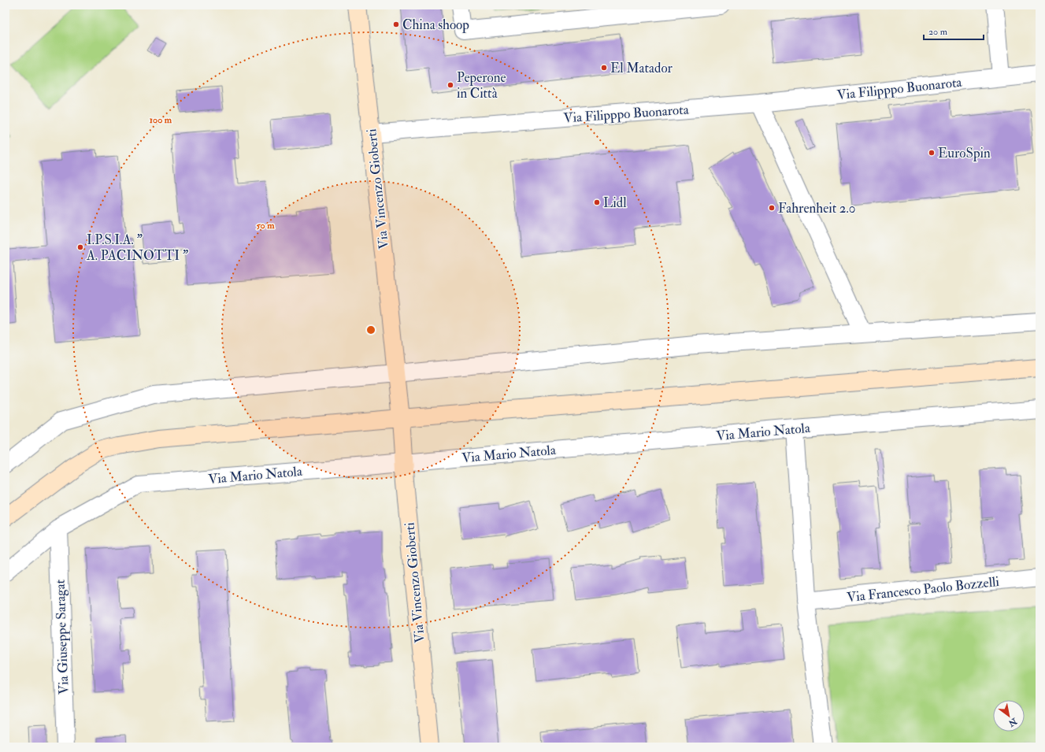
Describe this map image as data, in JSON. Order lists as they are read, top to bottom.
{
  "streets": {
    "street": [
      "Via Filipppo Buonarota",
      "Via Vincenzo Gioberti",
      "Via Mario Natola",
      "Via Francesco Paolo Bozzelli",
      "Via Giuseppe Saragat"
    ]
  },
  "crossings": [
    ["Via Filipppo Buonarota", "Via Vincenzo Gioberti"],
    ["Via Vincenzo Gioberti", "Via Mario Natola"],
    ["Via Mario Natola", "Via Giuseppe Saragat"]
  ],
  "places": [
    "China shoop",
    "El Matador",
    "Peperone in Città",
    "EuroSpin",
    "Lidl",
    "Fahrenheit 2.0",
    "I.P.S.I.A. \" A. PACINOTTI \""
  ],
  "scale_bar": "20 m",
  "north": "bottom right",
  "rings": ["100 m", "50 m"]
}
